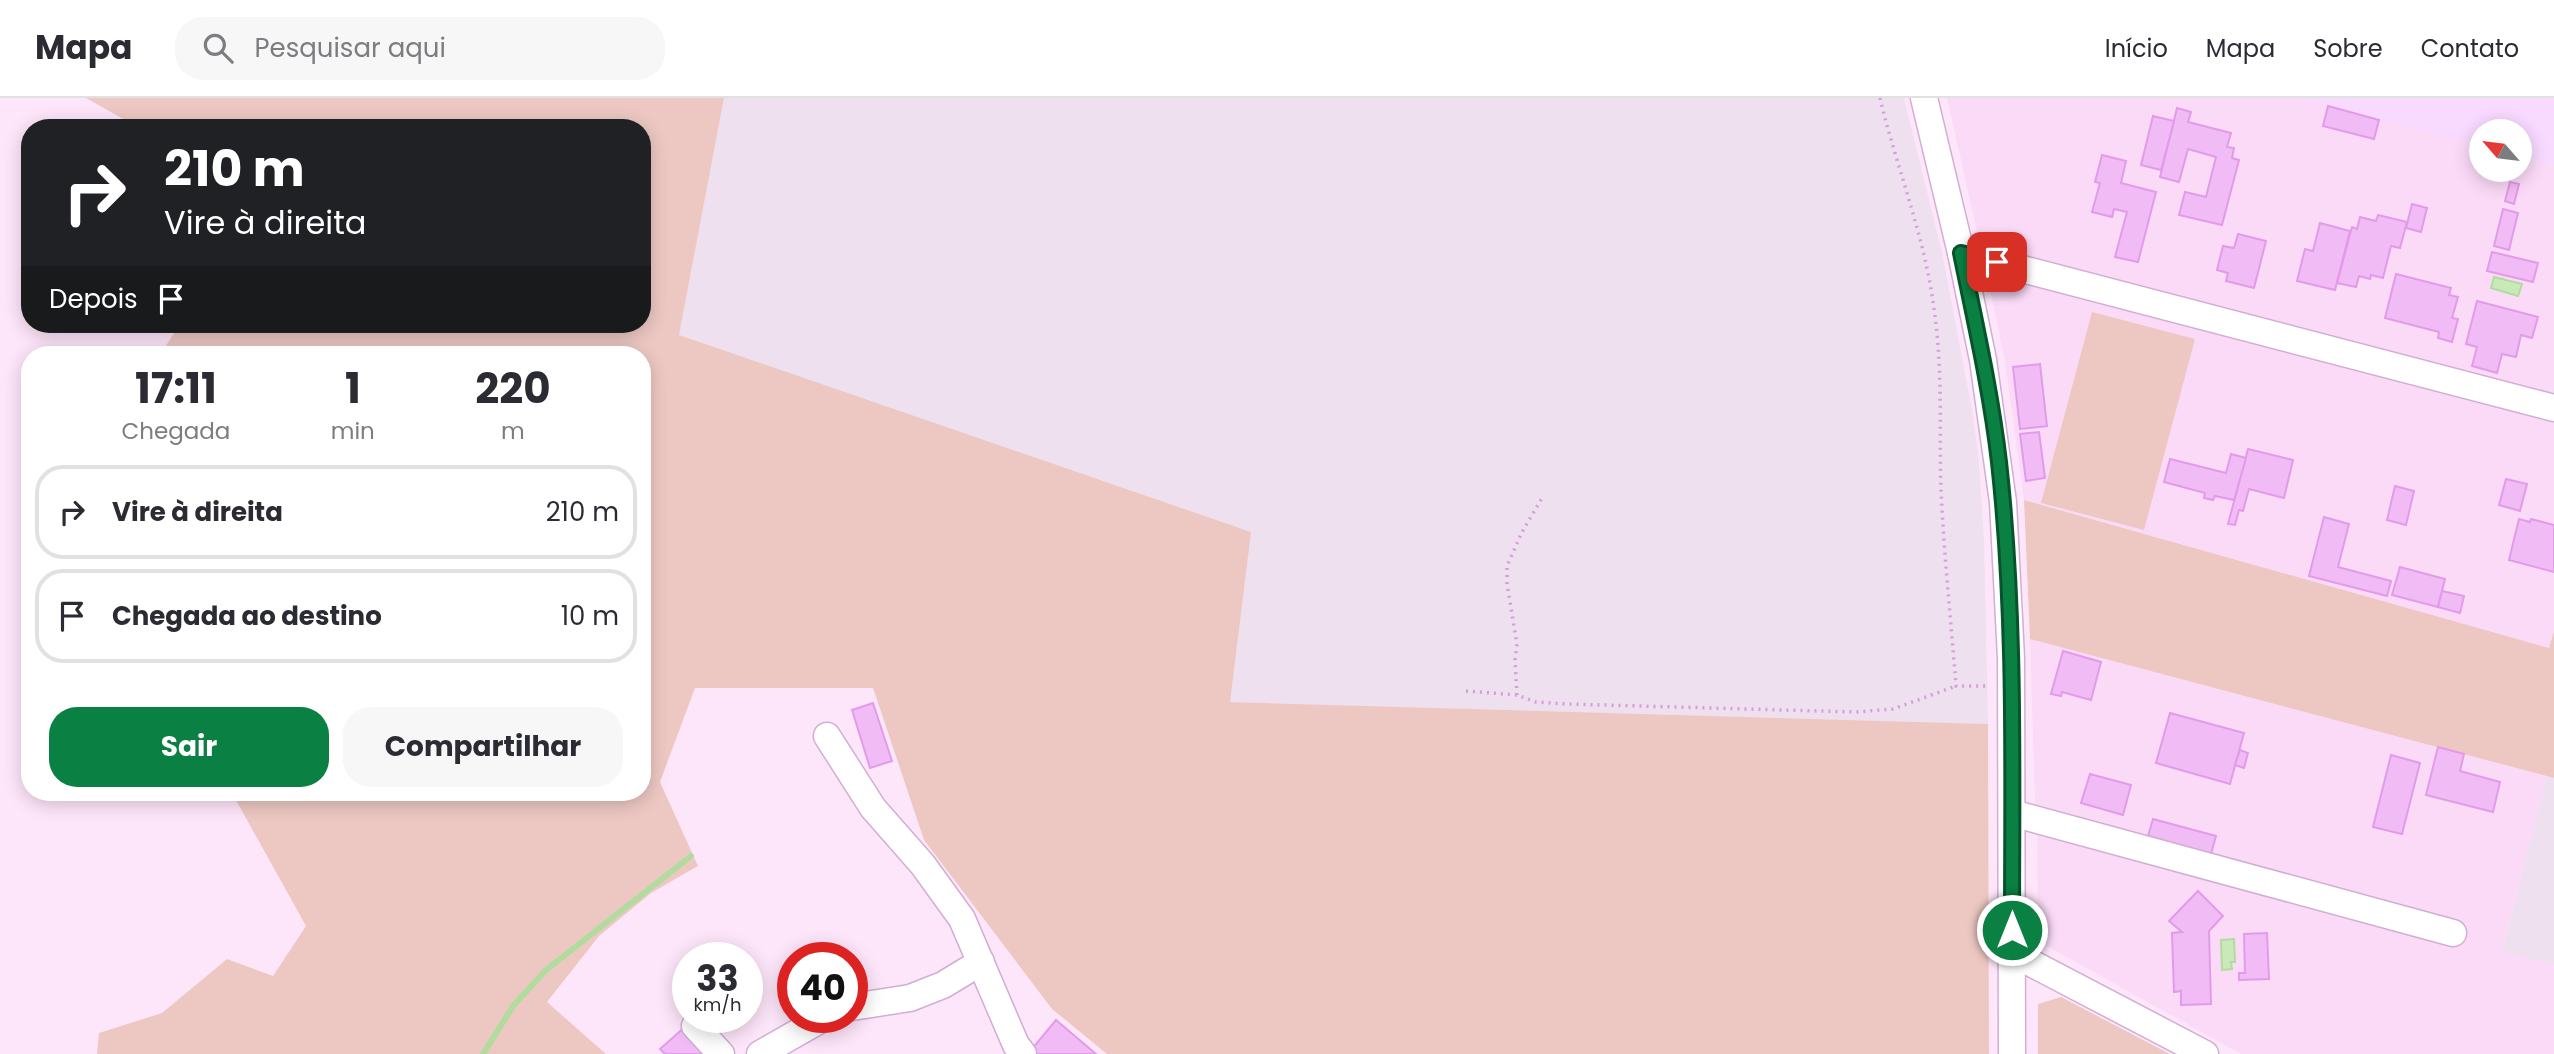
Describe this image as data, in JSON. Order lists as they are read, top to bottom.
{
  "north": "top left",
  "page": {
    "header": "Mapa",
    "search": "Pesquisar aqui",
    "nav": [
      "Início",
      "Mapa",
      "Sobre",
      "Contato"
    ],
    "turn": ["210 m", "Vire à direita"],
    "then": "Depois",
    "eta": [
      "17:11",
      "Chegada",
      "1",
      "min",
      "220",
      "m"
    ],
    "list": [
      {
        "name": "Vire à direita",
        "value": "210 m"
      },
      {
        "name": "Chegada ao destino",
        "value": "10 m"
      }
    ],
    "buttons": ["Sair", "Compartilhar"],
    "speed": "33 km/h",
    "limit": "40"
  }
}
